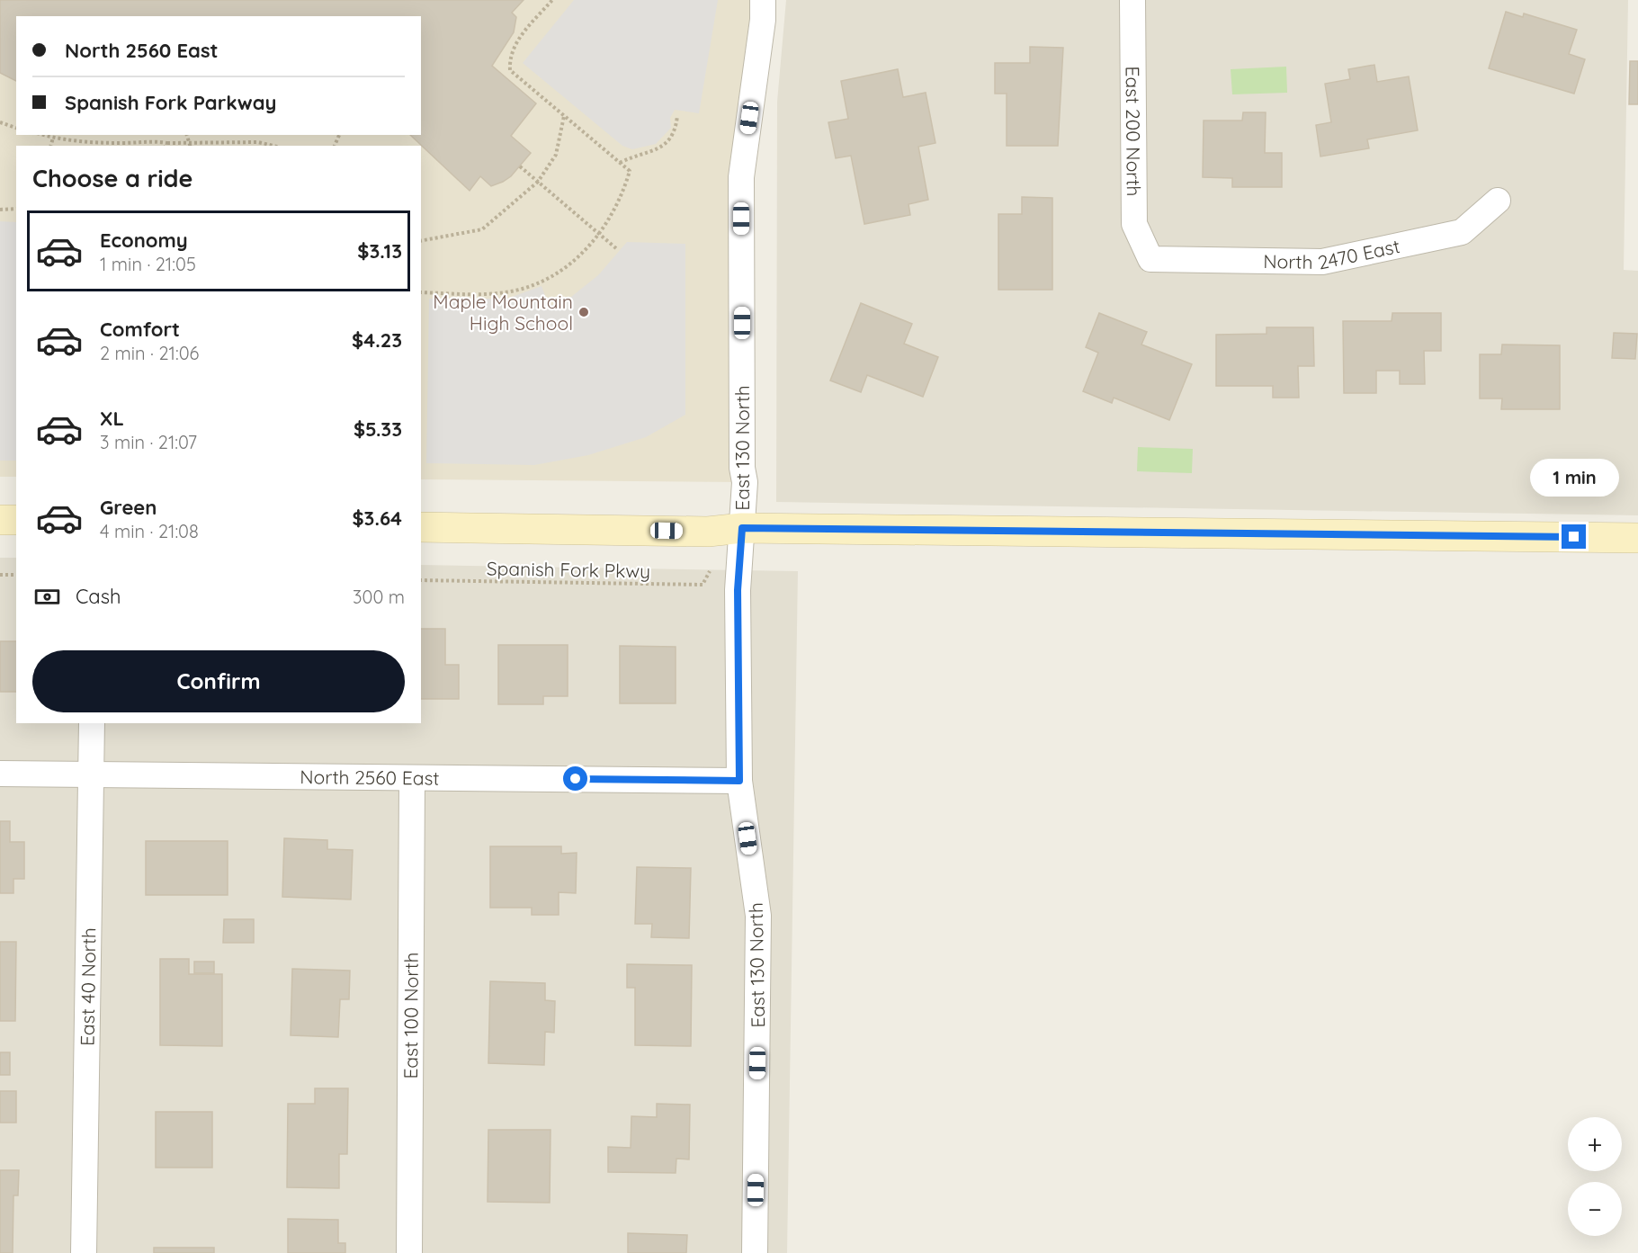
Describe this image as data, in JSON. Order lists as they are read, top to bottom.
{
  "streets": {
    "street": [
      "East 200 North",
      "North 2470 East",
      "East 130 North",
      "North 2560 East",
      "East 40 North",
      "East 100 North"
    ],
    "path": ["Spanish Fork Pkwy"]
  },
  "crossings": [
    ["East 200 North", "North 2470 East"],
    ["East 130 North", "North 2560 East"],
    ["North 2560 East", "East 40 North"],
    ["North 2560 East", "East 100 North"]
  ],
  "places": ["Maple Mountain High School"],
  "page": {
    "banner": ["North 2560 East", "Spanish Fork Parkway"],
    "heading": "Choose a ride",
    "list": [
      {
        "name": "Economy",
        "note": "1 min · 21:05",
        "value": "$3.13"
      },
      {
        "name": "Comfort",
        "note": "2 min · 21:06",
        "value": "$4.23"
      },
      {
        "name": "XL",
        "note": "3 min · 21:07",
        "value": "$5.33"
      },
      {
        "name": "Green",
        "note": "4 min · 21:08",
        "value": "$3.64"
      }
    ],
    "bubble": "1 min",
    "pay": ["Cash", "300 m"],
    "buttons": "Confirm",
    "map_buttons": ["+", "−"]
  }
}
